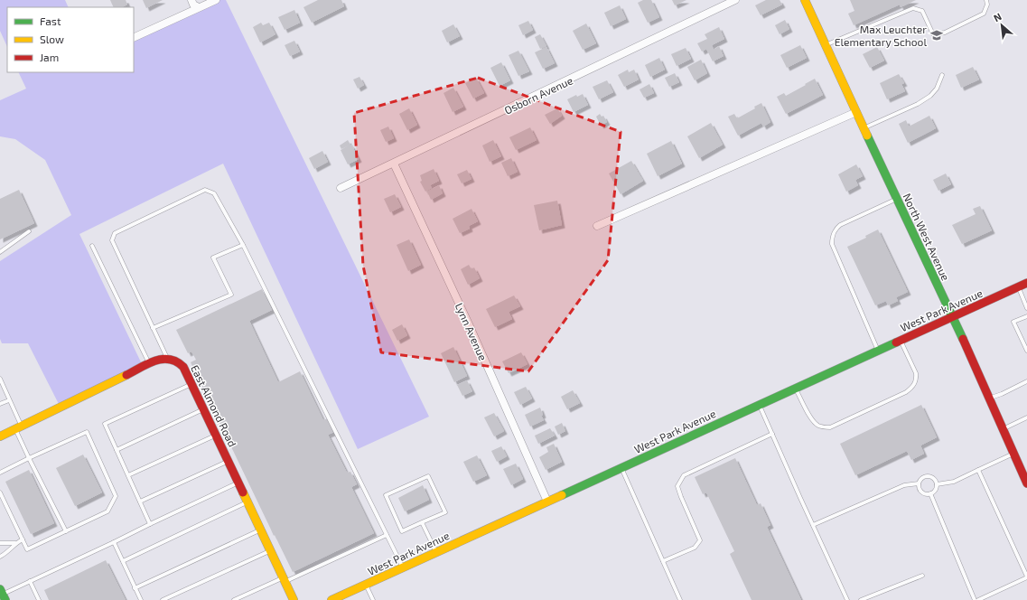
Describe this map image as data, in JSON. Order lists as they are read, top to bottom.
{
  "streets": {
    "street": [
      "Osborn Avenue",
      "North West Avenue",
      "West Park Avenue",
      "Lynn Avenue",
      "East Almond Road"
    ]
  },
  "crossings": [
    ["Osborn Avenue", "Lynn Avenue"],
    ["North West Avenue", "West Park Avenue"],
    ["West Park Avenue", "Lynn Avenue"]
  ],
  "places": {
    "school or university": ["Max Leuchter Elementary School"]
  },
  "legend": ["Fast", "Slow", "Jam"],
  "north": "top left"
}
